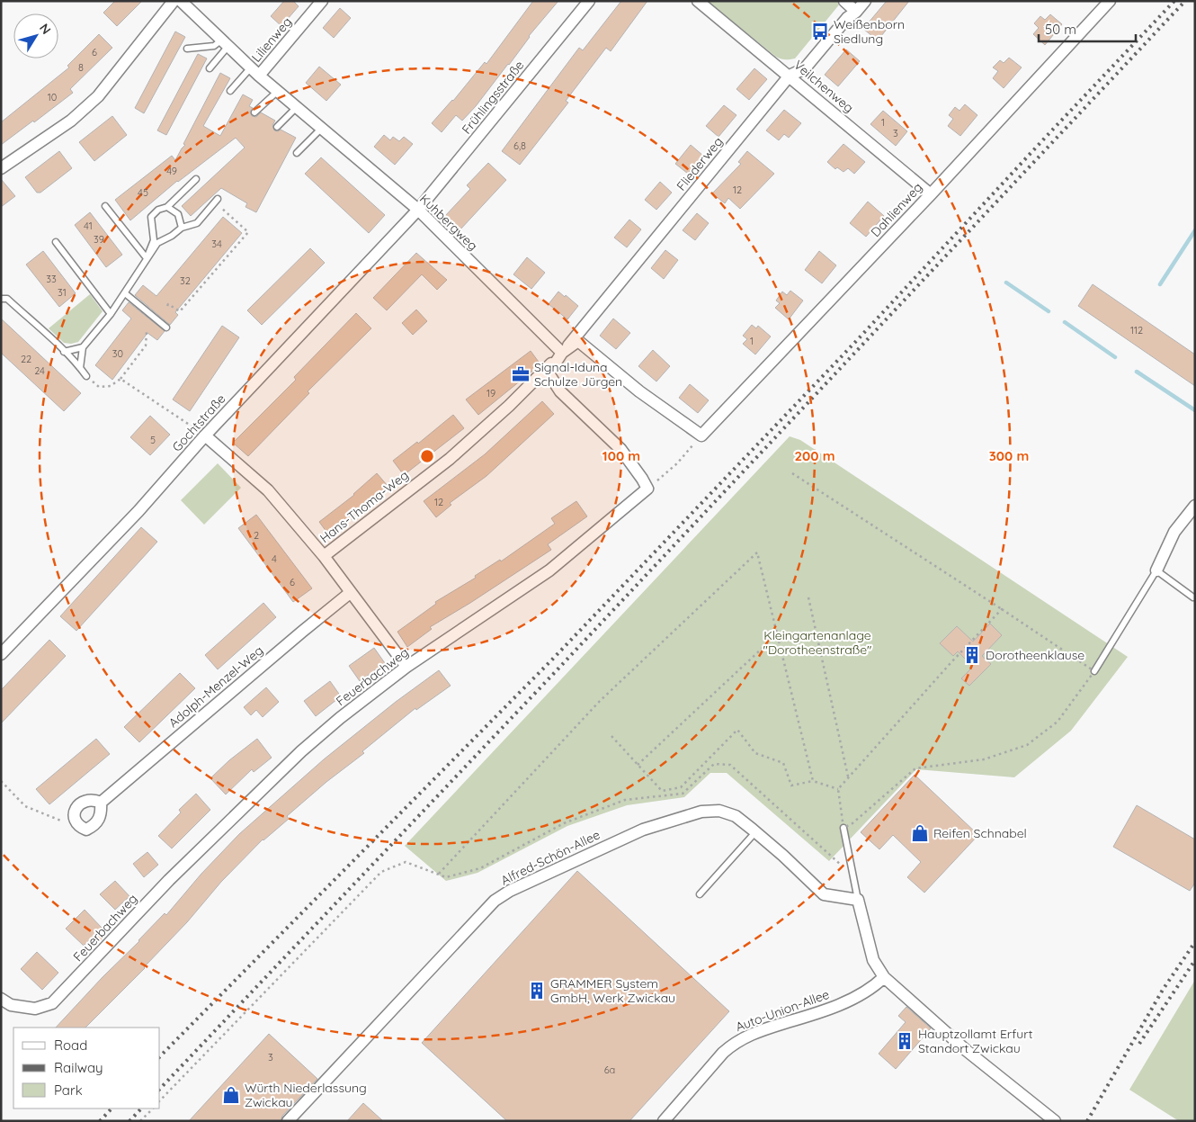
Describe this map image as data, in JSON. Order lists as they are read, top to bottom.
{
  "streets": {
    "street": [
      "Lilienweg",
      "Veilchenweg",
      "Frühlingsstraße",
      "Fliederweg",
      "Dahlienweg",
      "Kuhbergweg",
      "Gochtstraße",
      "Hans-Thoma-Weg",
      "Feuerbachweg",
      "Adolph-Menzel-Weg",
      "Alfred-Schön-Allee",
      "Auto-Union-Allee"
    ]
  },
  "crossings": [
    ["Lilienweg", "Kuhbergweg"],
    ["Veilchenweg", "Fliederweg"],
    ["Veilchenweg", "Dahlienweg"],
    ["Frühlingsstraße", "Kuhbergweg"],
    ["Frühlingsstraße", "Gochtstraße"],
    ["Fliederweg", "Kuhbergweg"],
    ["Fliederweg", "Hans-Thoma-Weg"],
    ["Kuhbergweg", "Gochtstraße"],
    ["Kuhbergweg", "Hans-Thoma-Weg"]
  ],
  "parks": ["Kleingartenanlage \"Dorotheenstraße\""],
  "places": {
    "bus stop": ["Weißenborn Siedlung"],
    "office": ["Signal-Iduna Schulze Jürgen"],
    "building": ["Dorotheenklause", "GRAMMER System GmbH, Werk Zwickau", "Hauptzollamt Erfurt Standort Zwickau"],
    "shop": ["Reifen Schnabel", "Würth Niederlassung Zwickau"]
  },
  "house_numbers": [
    "6",
    "8",
    "10",
    "1",
    "3",
    "6,8",
    "49",
    "12",
    "45",
    "41",
    "39",
    "34",
    "33",
    "32",
    "31",
    "112",
    "1",
    "30",
    "22",
    "24",
    "19",
    "5",
    "12",
    "2",
    "4",
    "6",
    "3",
    "6a"
  ],
  "legend": ["Road", "Railway", "Park"],
  "scale_bar": "50 m",
  "north": "top right",
  "rings": ["100 m", "200 m", "300 m"]
}
